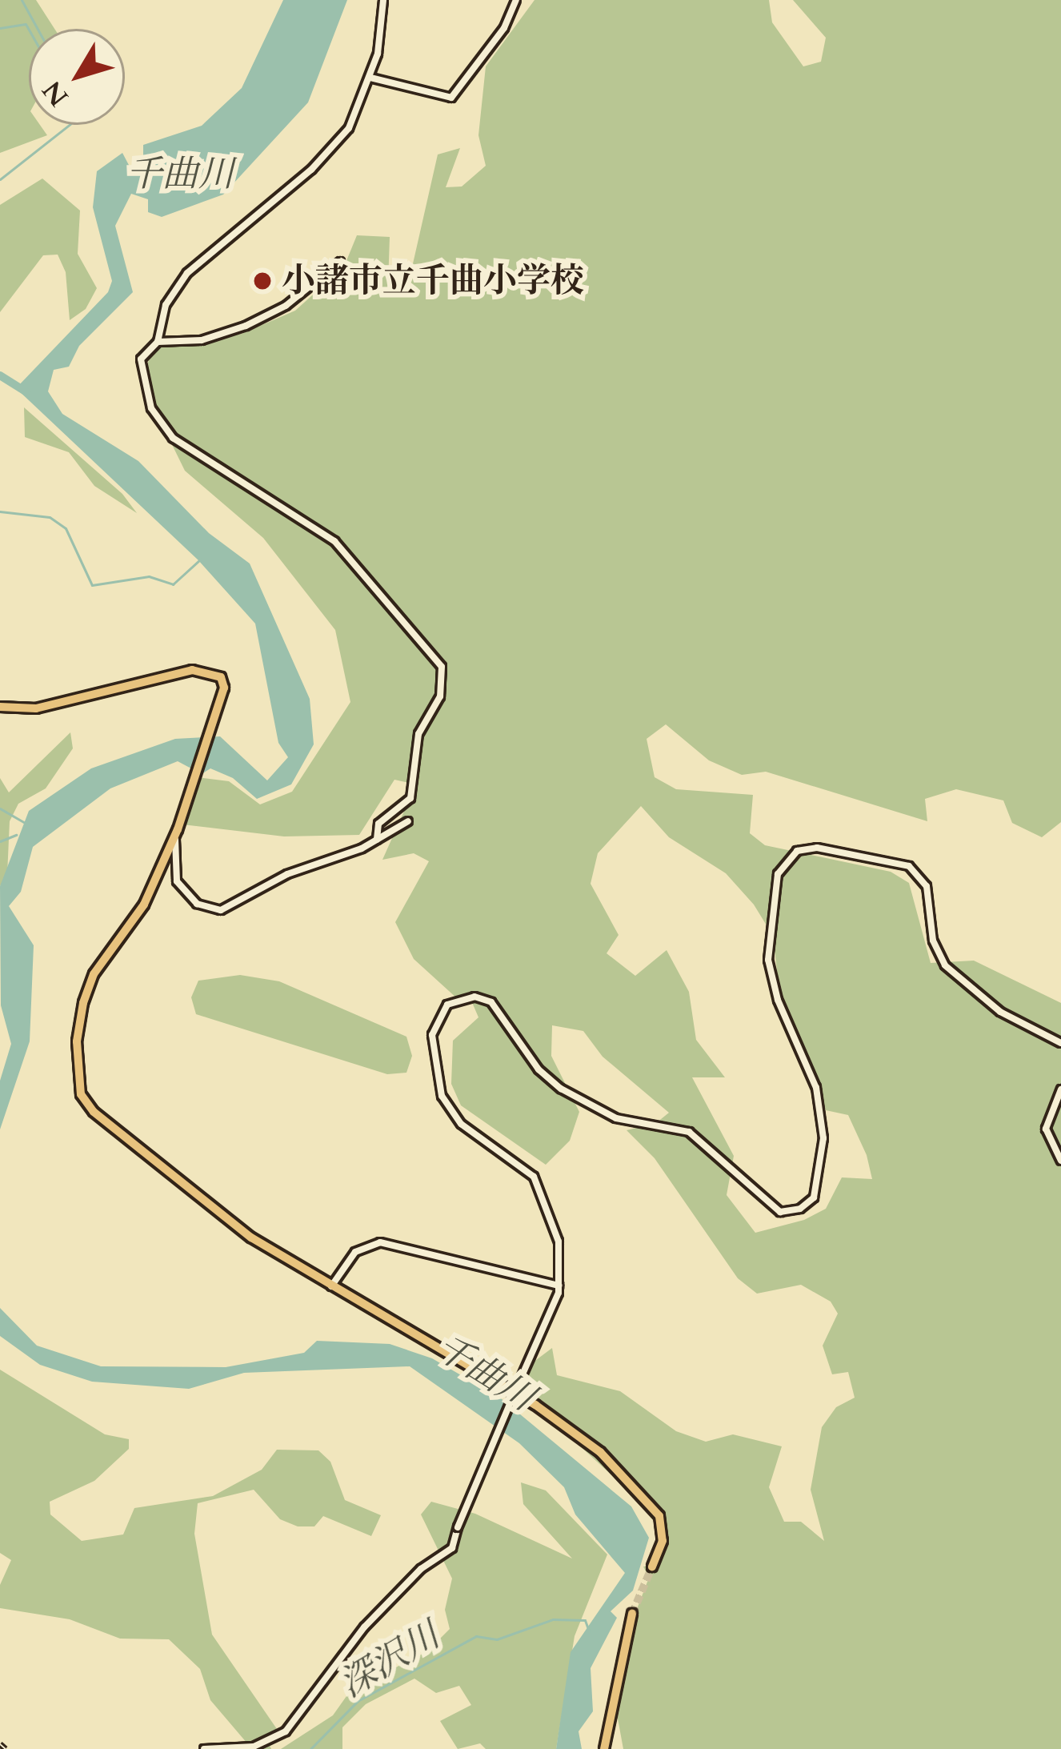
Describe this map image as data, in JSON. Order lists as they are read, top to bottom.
{
  "water": ["千曲川", "深沢川"],
  "places": ["小諸市立千曲小学校"],
  "north": "bottom left"
}
